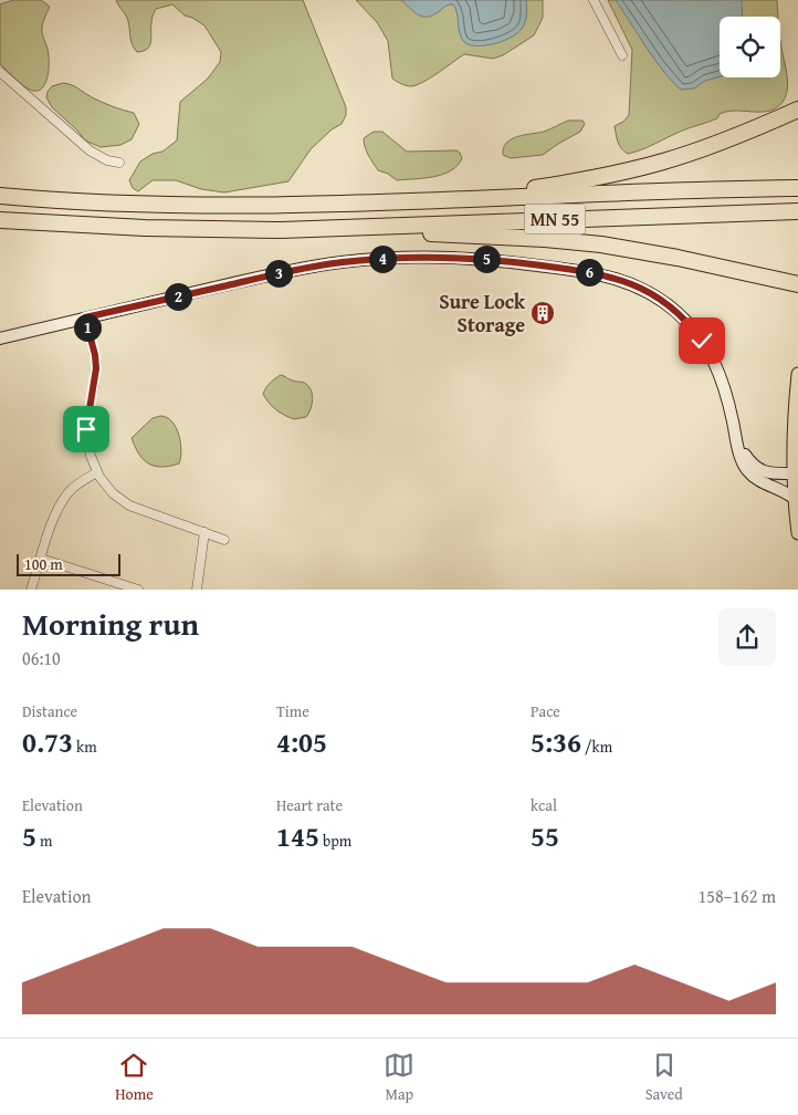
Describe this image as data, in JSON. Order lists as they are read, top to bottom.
{
  "streets": {
    "highway": ["MN 55"]
  },
  "places": {
    "building": ["Sure Lock Storage"]
  },
  "scale_bar": "100 m",
  "page": {
    "pins": [
      "4",
      "5",
      "6",
      "3",
      "2",
      "1"
    ],
    "scale": "100 m",
    "heading": ["Morning run", "06:10"],
    "stats": [
      ["Distance", "0.73 km"],
      ["Time", "4:05"],
      ["Pace", "5:36 /km"],
      ["Elevation", "5 m"],
      ["Heart rate", "145 bpm"],
      ["kcal", "55"]
    ],
    "chart": ["Elevation", "158–162 m"],
    "tabs": ["Home", "Map", "Saved"]
  }
}
